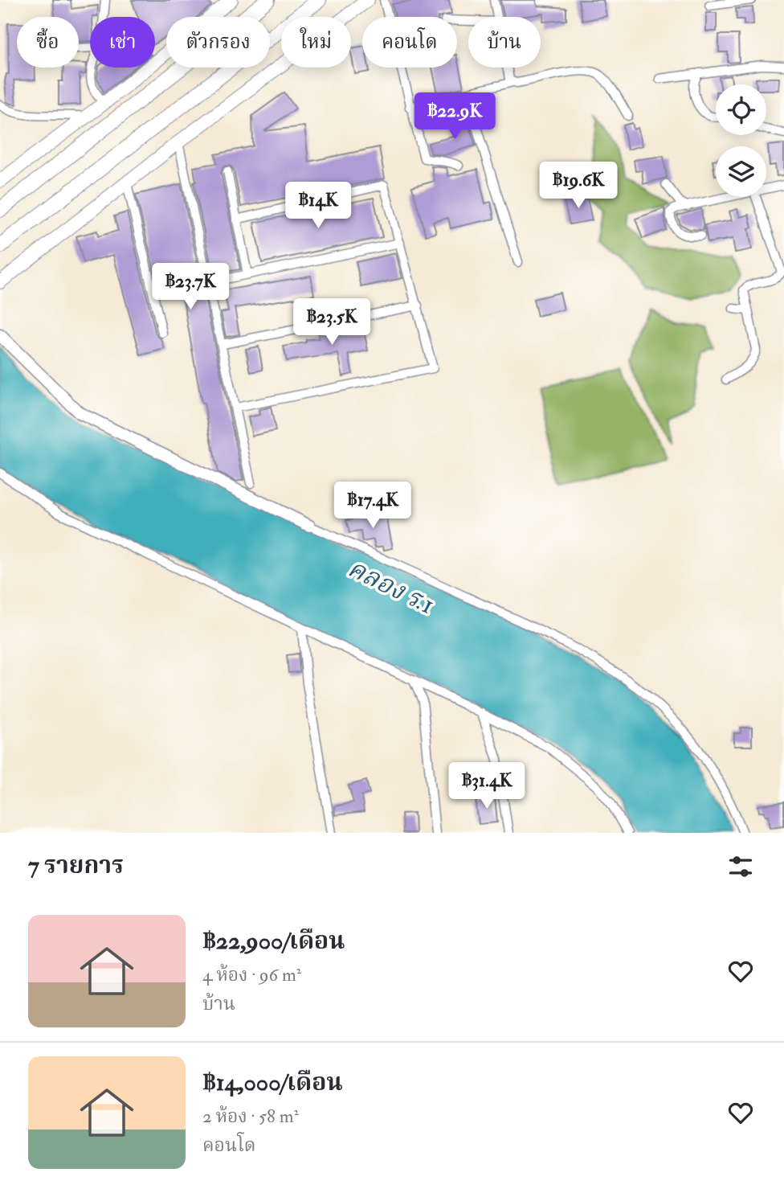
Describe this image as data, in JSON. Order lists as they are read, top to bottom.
{
  "water": ["คลอง ร.1"],
  "page": {
    "chip": [
      "ซื้อ",
      "เช่า",
      "ตัวกรอง",
      "ใหม่",
      "คอนโด",
      "บ้าน"
    ],
    "price": [
      "฿22.9K",
      "฿19.6K",
      "฿14K",
      "฿23.7K",
      "฿23.5K",
      "฿17.4K",
      "฿31.4K"
    ],
    "heading": "7 รายการ",
    "list": [
      {
        "name": "฿22,900/เดือน",
        "note": "4 ห้อง · 96 m² · บ้าน"
      },
      {
        "name": "฿14,000/เดือน",
        "note": "2 ห้อง · 58 m² · คอนโด"
      }
    ]
  }
}
